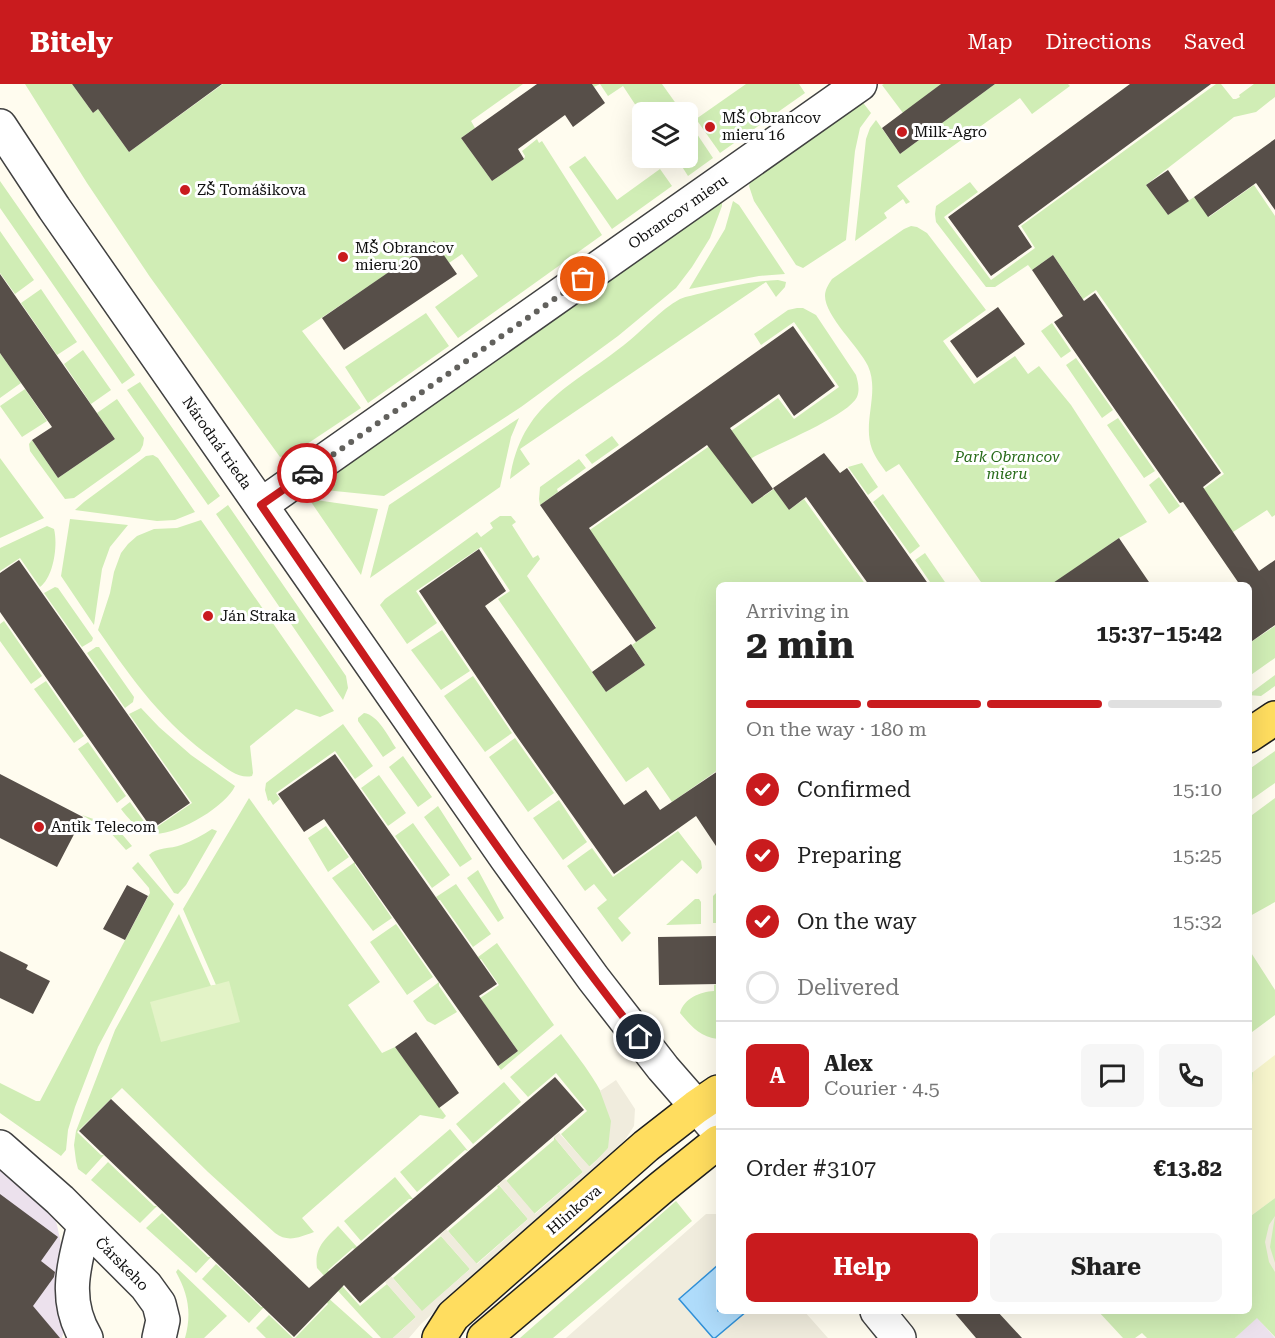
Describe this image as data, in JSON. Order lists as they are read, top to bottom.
{
  "streets": {
    "main road": ["Hlinkova"],
    "street": ["Obrancov mieru", "Národná trieda", "Čárskeho"]
  },
  "crossings": [
    ["Obrancov mieru", "Národná trieda"],
    ["Národná trieda", "Hlinkova"]
  ],
  "parks": ["Park Obrancov mieru"],
  "places": [
    "MŠ Obrancov mieru 16",
    "Milk-Agro",
    "ZŠ Tomášikova",
    "MŠ Obrancov mieru 20",
    "Ján Straka",
    "Antik Telecom"
  ],
  "page": {
    "header": "Bitely",
    "nav": ["Map", "Directions", "Saved"],
    "heading": ["2 min", "Arriving in", "15:37–15:42"],
    "panel": [
      "Alex",
      "Courier · 4.5",
      "Order #3107",
      "€13.82"
    ],
    "bar": "On the way · 180 m",
    "list": [
      ["Confirmed", "15:10"],
      ["Preparing", "15:25"],
      ["On the way", "15:32"],
      "Delivered"
    ],
    "round": "A",
    "buttons": ["Help", "Share"]
  }
}
